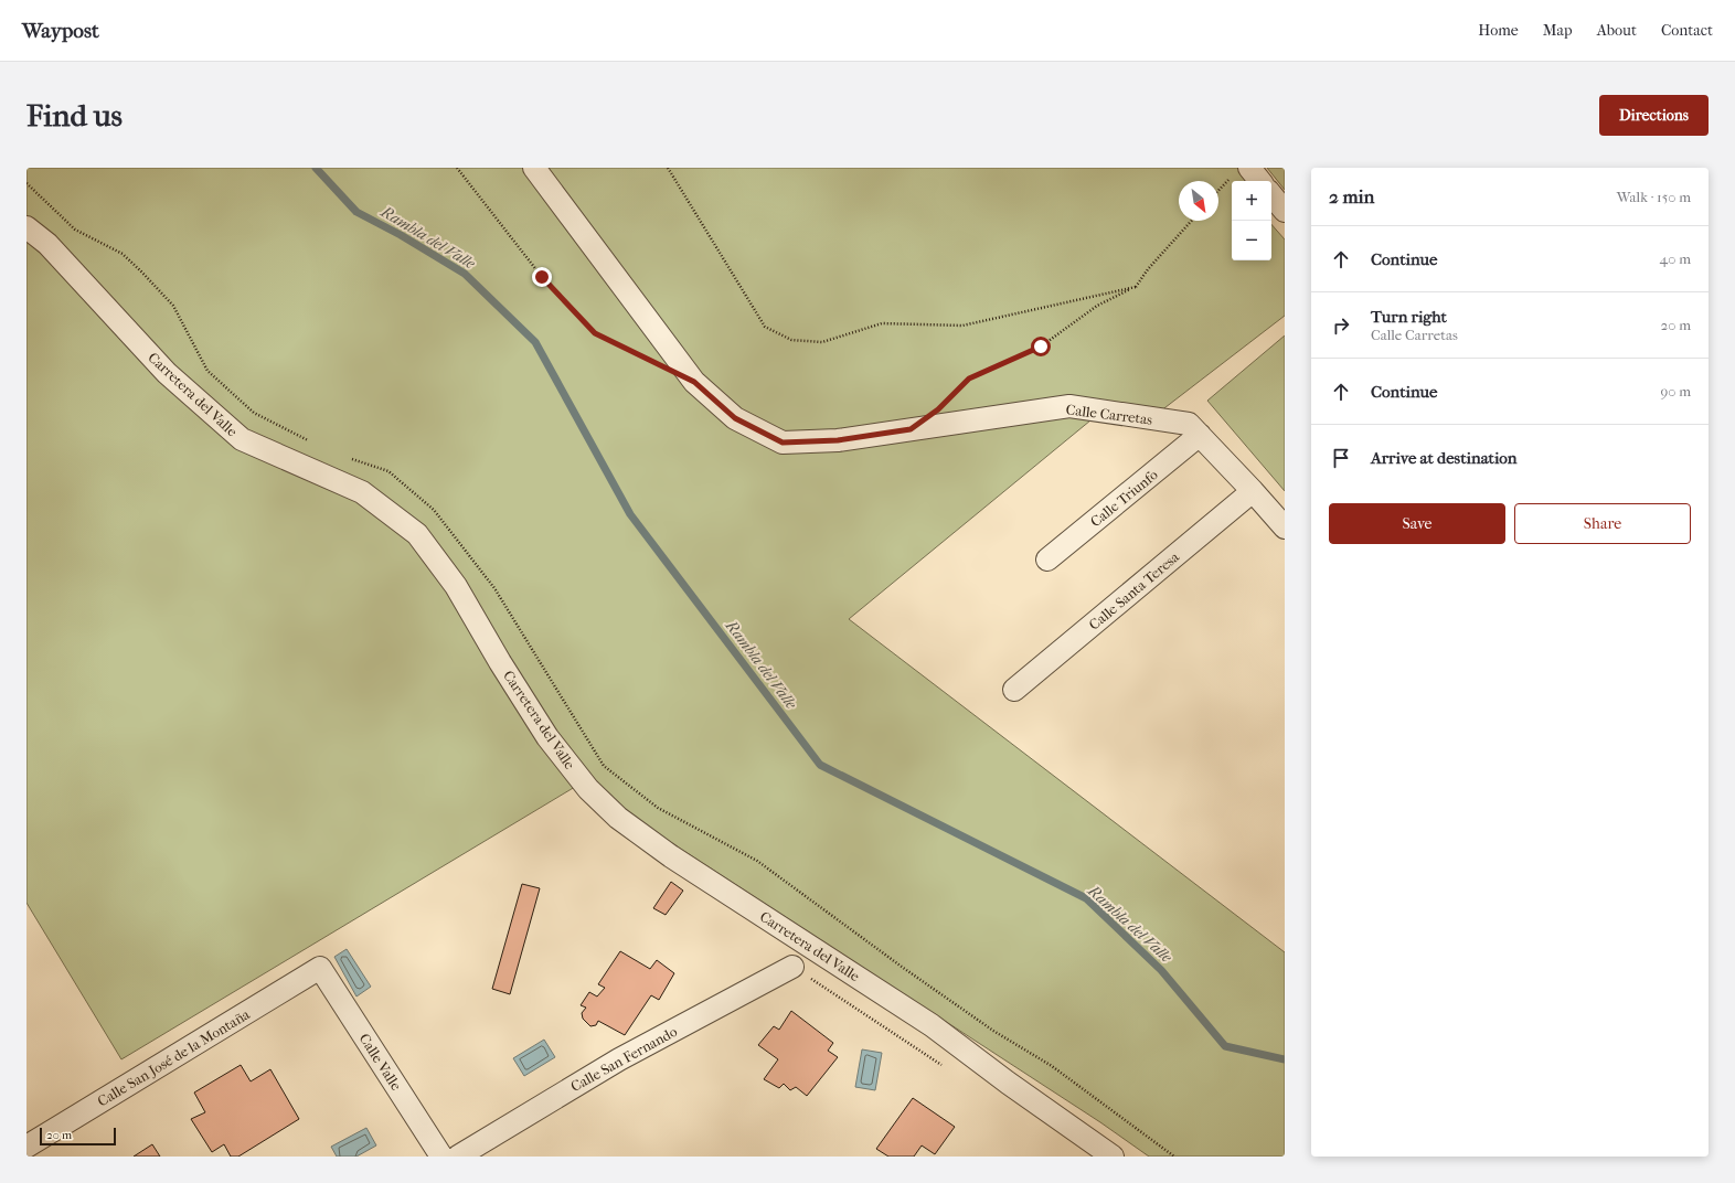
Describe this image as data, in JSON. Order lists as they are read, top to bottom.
{
  "streets": {
    "street": [
      "Carretera del Valle",
      "Calle Carretas",
      "Calle Triunfo",
      "Calle Santa Teresa",
      "Calle San José de la Montaña",
      "Calle San Fernando",
      "Calle Valle"
    ]
  },
  "crossings": [
    ["Calle Carretas", "Calle Triunfo"],
    ["Calle Carretas", "Calle Santa Teresa"],
    ["Calle San José de la Montaña", "Calle Valle"]
  ],
  "water": ["Rambla del Valle"],
  "scale_bar": "20 m",
  "north": "bottom right",
  "page": {
    "header": "Waypost",
    "nav": [
      "Home",
      "Map",
      "About",
      "Contact"
    ],
    "buttons": [
      "Directions",
      ["Save", "Share"]
    ],
    "title": "Find us",
    "heading": ["2 min", "Walk · 150 m"],
    "map_buttons": ["+", "−"],
    "list": [
      ["Continue", "40 m"],
      ["Turn right", "Calle Carretas", "20 m"],
      ["Continue", "90 m"],
      "Arrive at destination"
    ],
    "scale": "20 m"
  }
}
